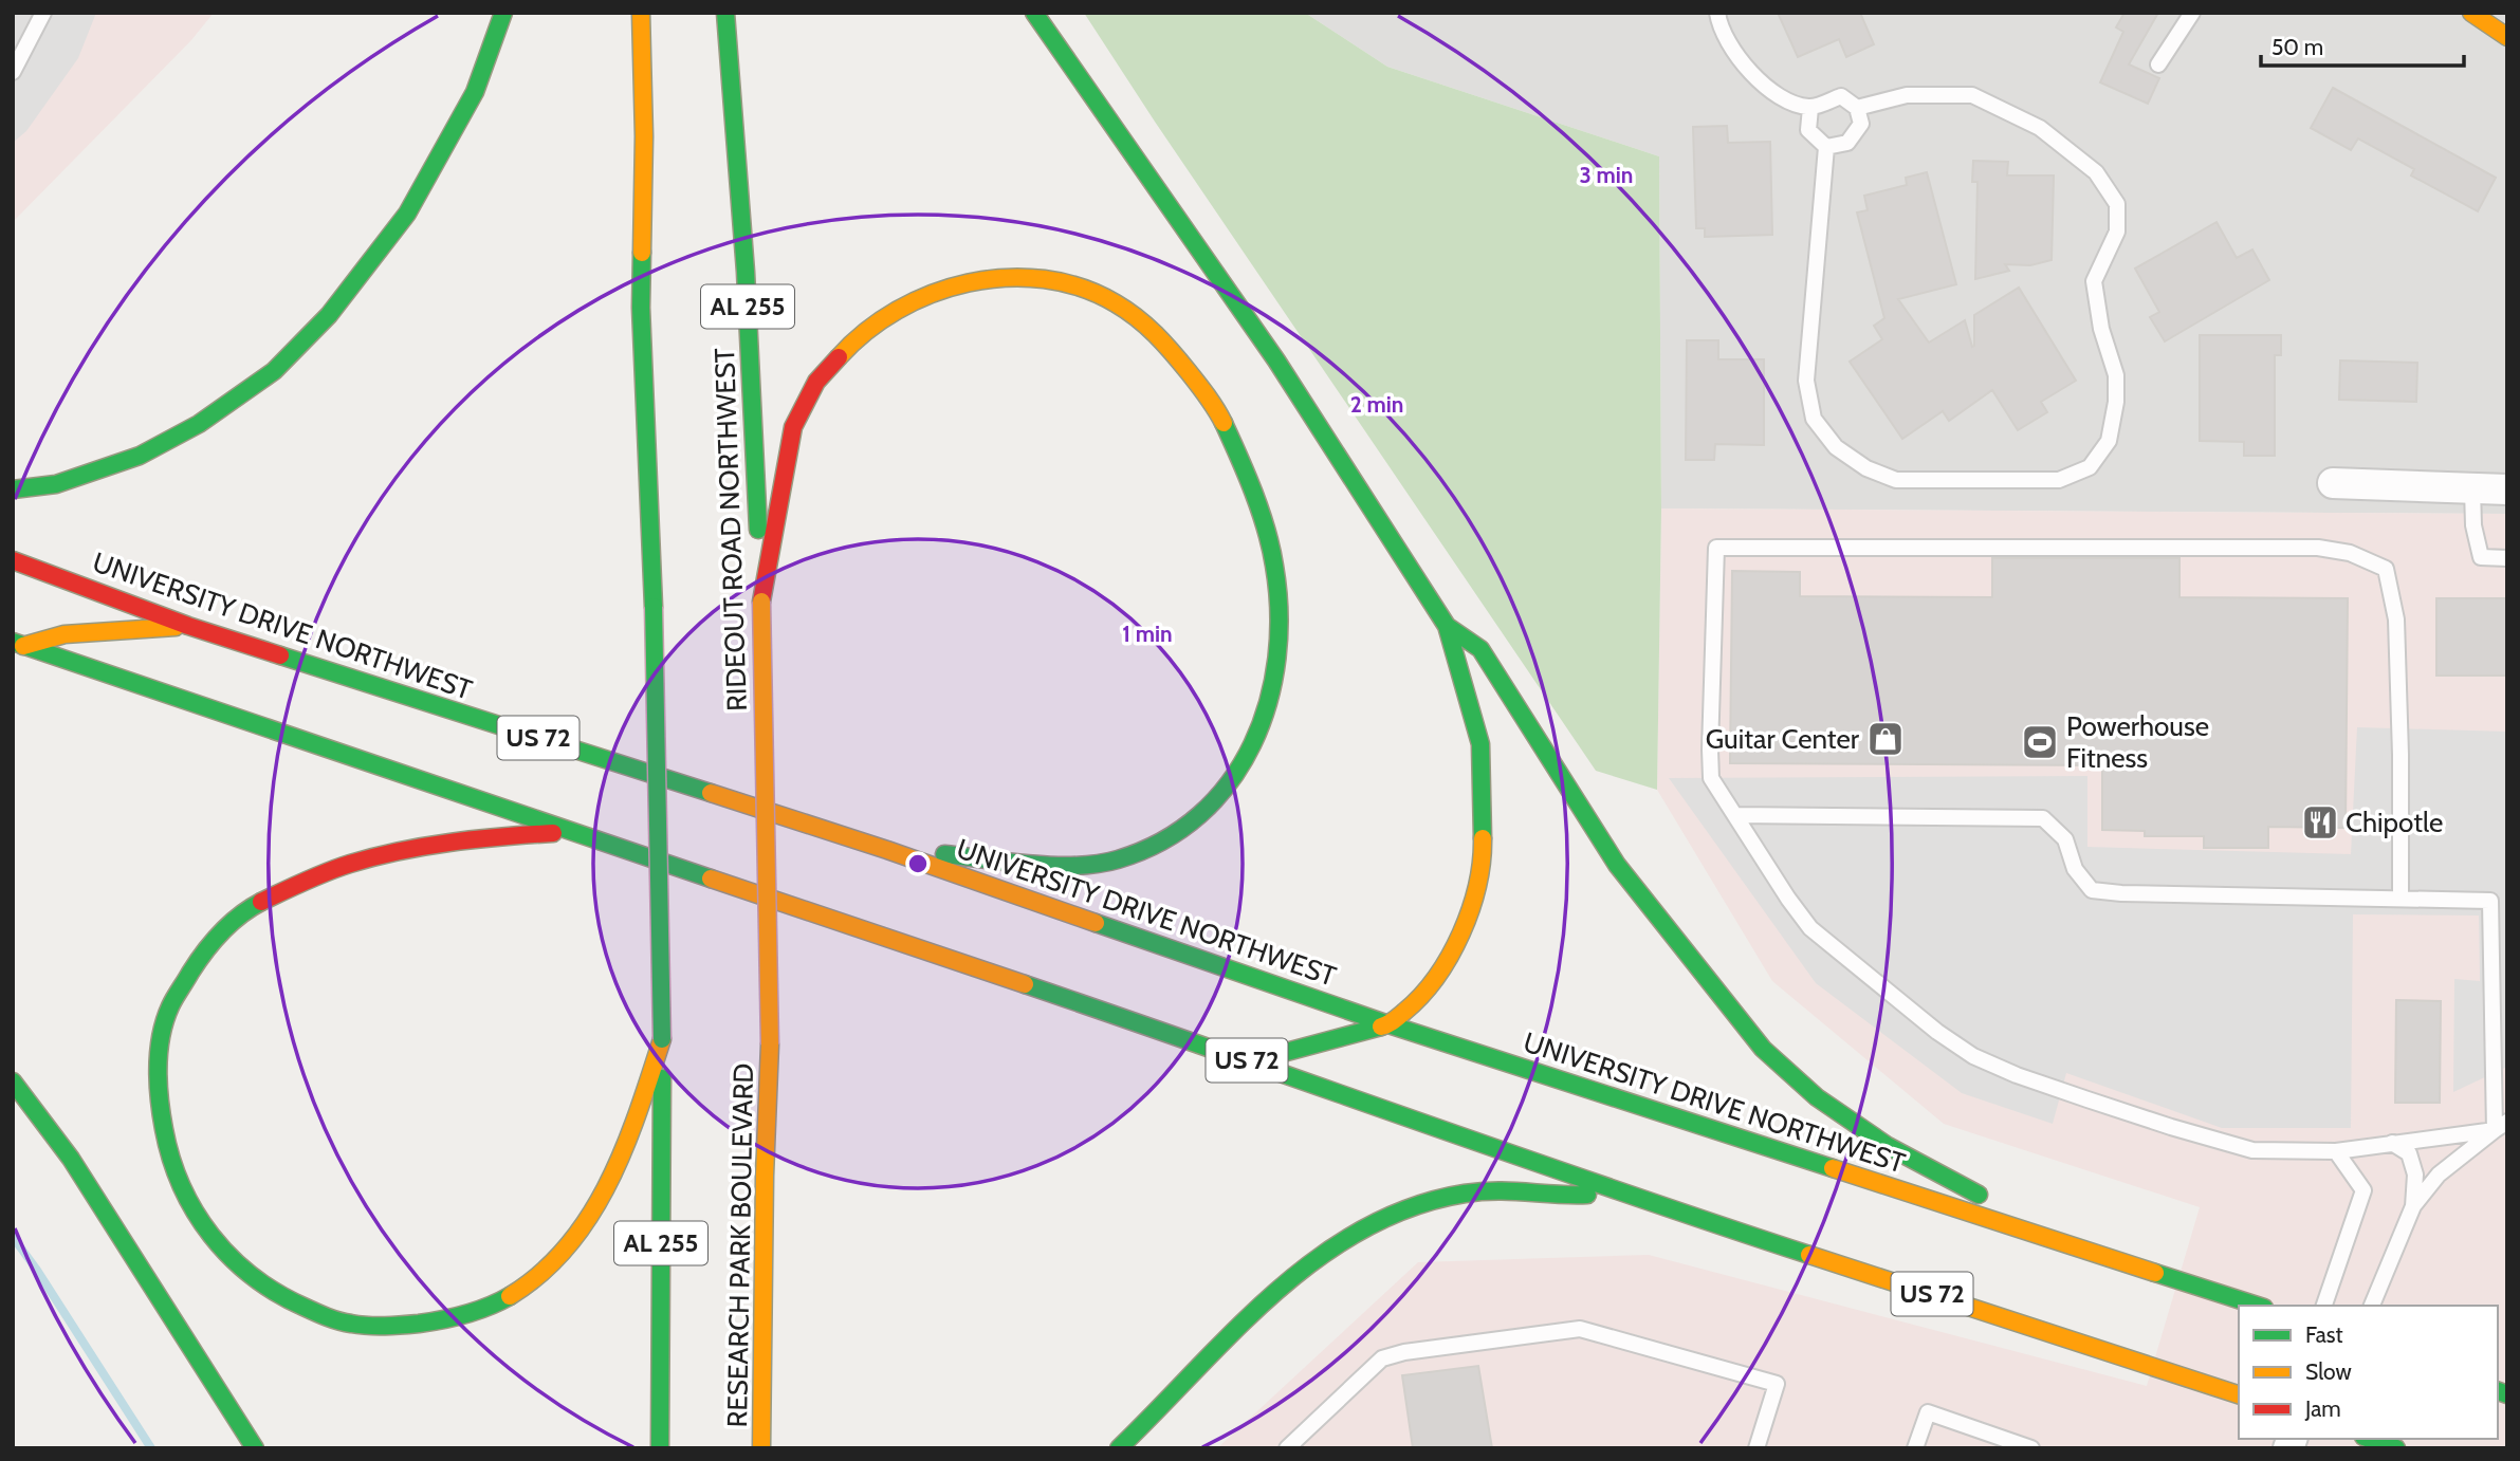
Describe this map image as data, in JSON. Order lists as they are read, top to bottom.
{
  "streets": {
    "main road": [
      "AL 255",
      "RIDEOUT ROAD NORTHWEST",
      "UNIVERSITY DRIVE NORTHWEST",
      "US 72",
      "RESEARCH PARK BOULEVARD"
    ]
  },
  "crossings": [
    ["RIDEOUT ROAD NORTHWEST", "RESEARCH PARK BOULEVARD"]
  ],
  "places": {
    "shop": ["Guitar Center"],
    "sports": ["Powerhouse Fitness"],
    "restaurant": ["Chipotle"]
  },
  "legend": ["Fast", "Slow", "Jam"],
  "scale_bar": "50 m",
  "rings": ["3 min", "2 min", "1 min"]
}
